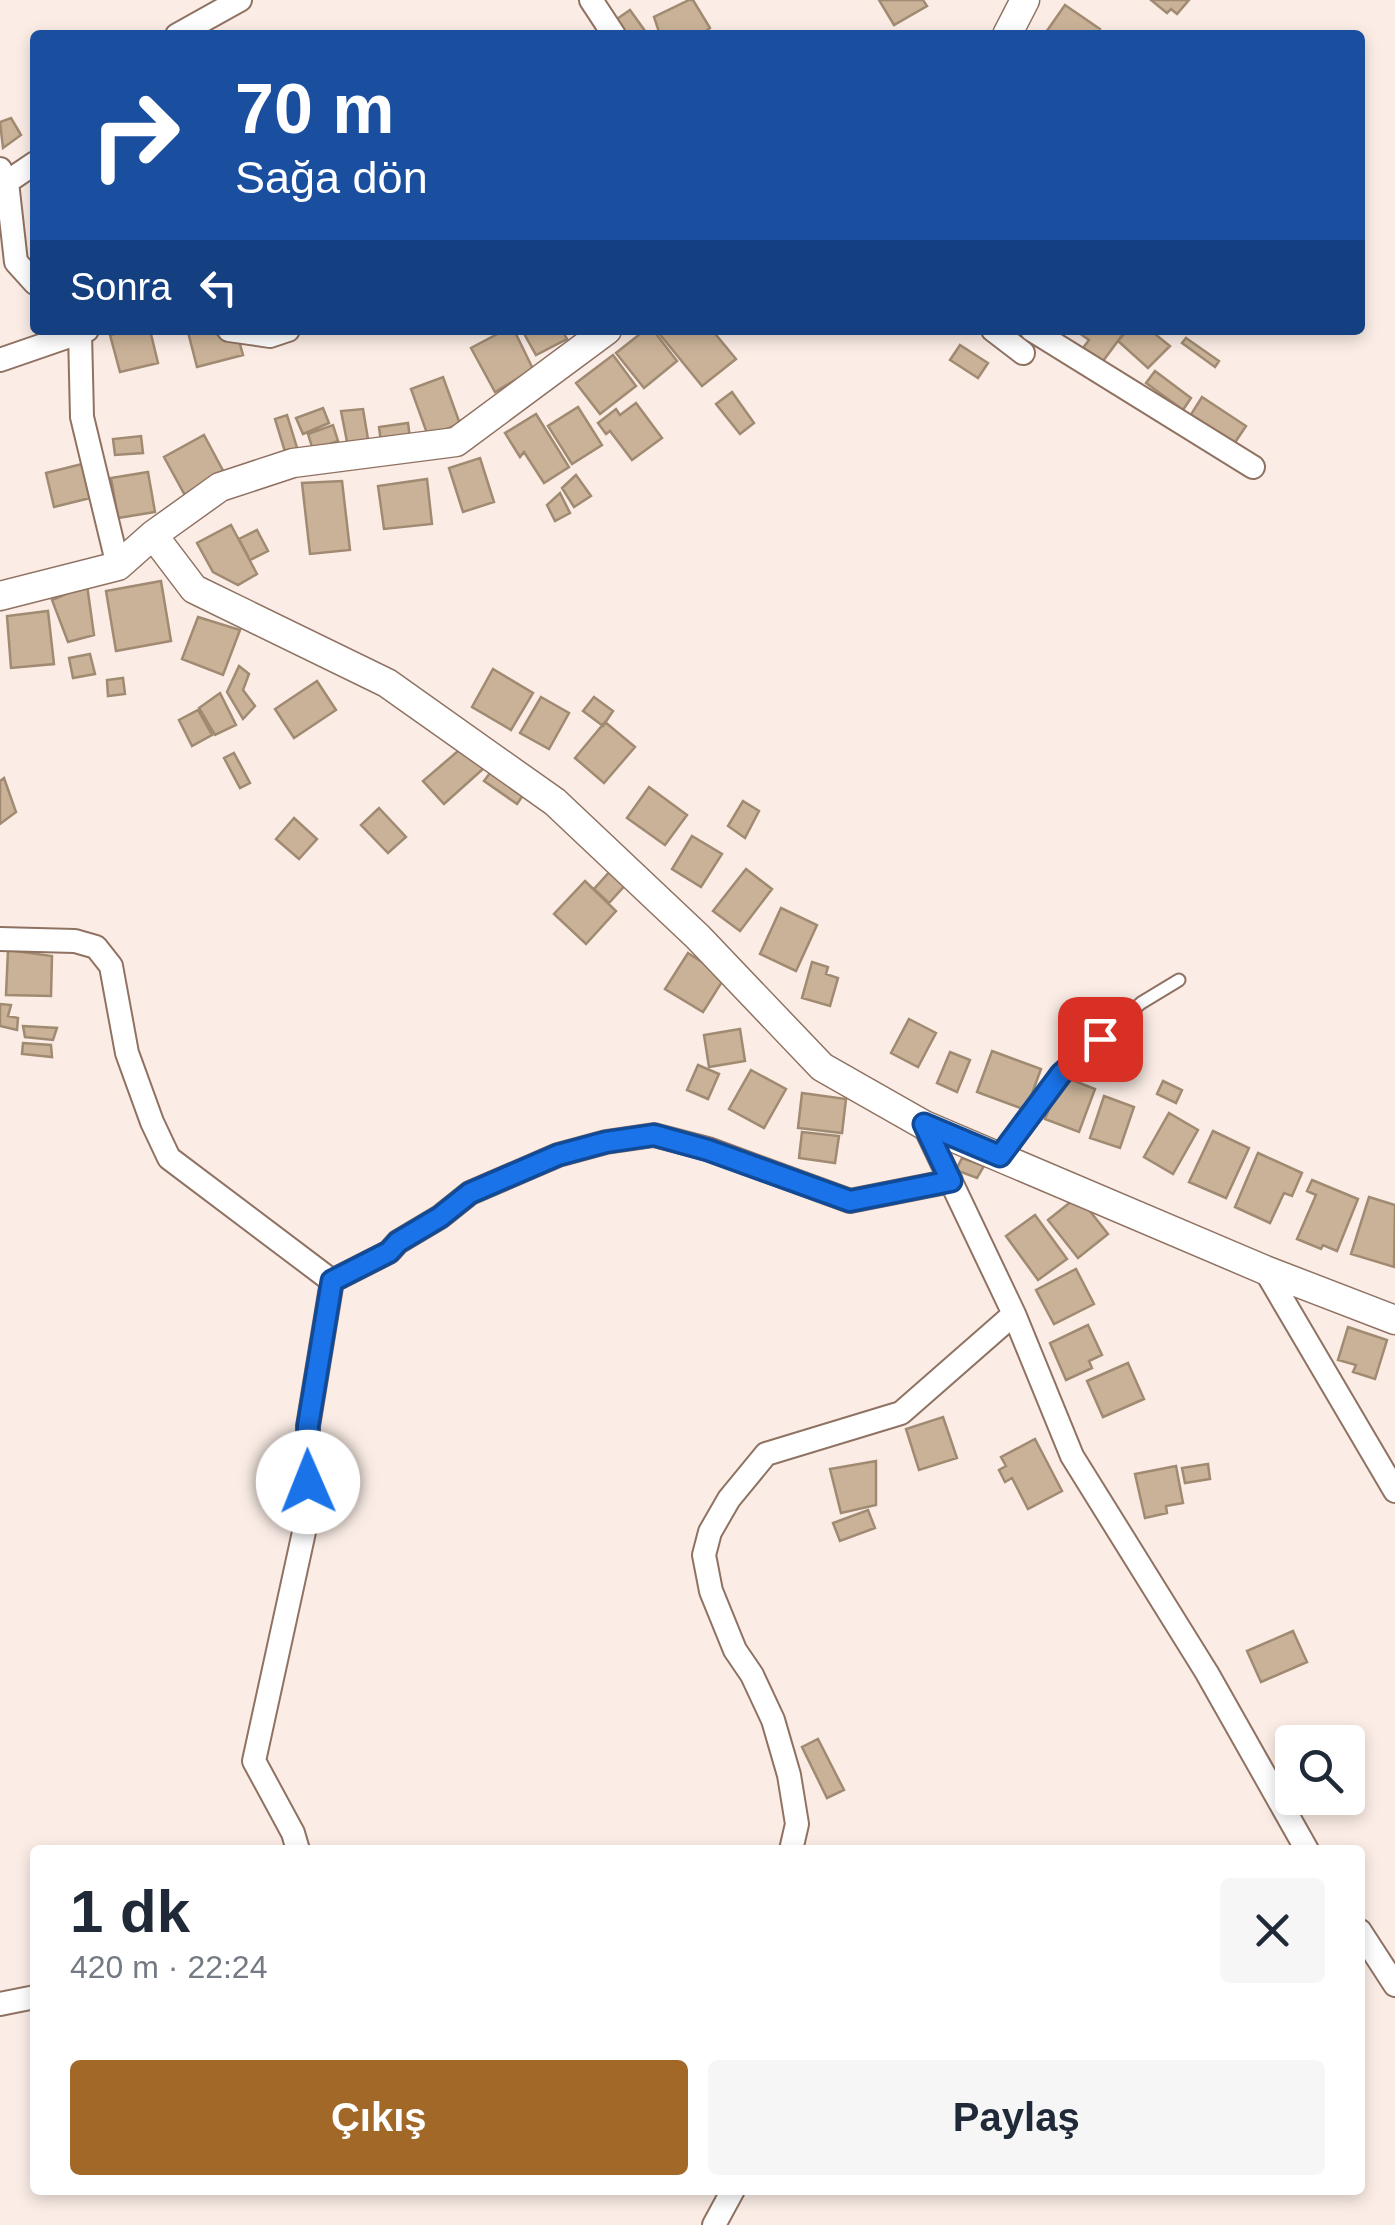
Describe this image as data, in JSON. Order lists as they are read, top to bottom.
{
  "page": {
    "turn": ["70 m", "Sağa dön"],
    "then": "Sonra",
    "heading": ["1 dk", "420 m · 22:24"],
    "buttons": ["Çıkış", "Paylaş"]
  }
}
